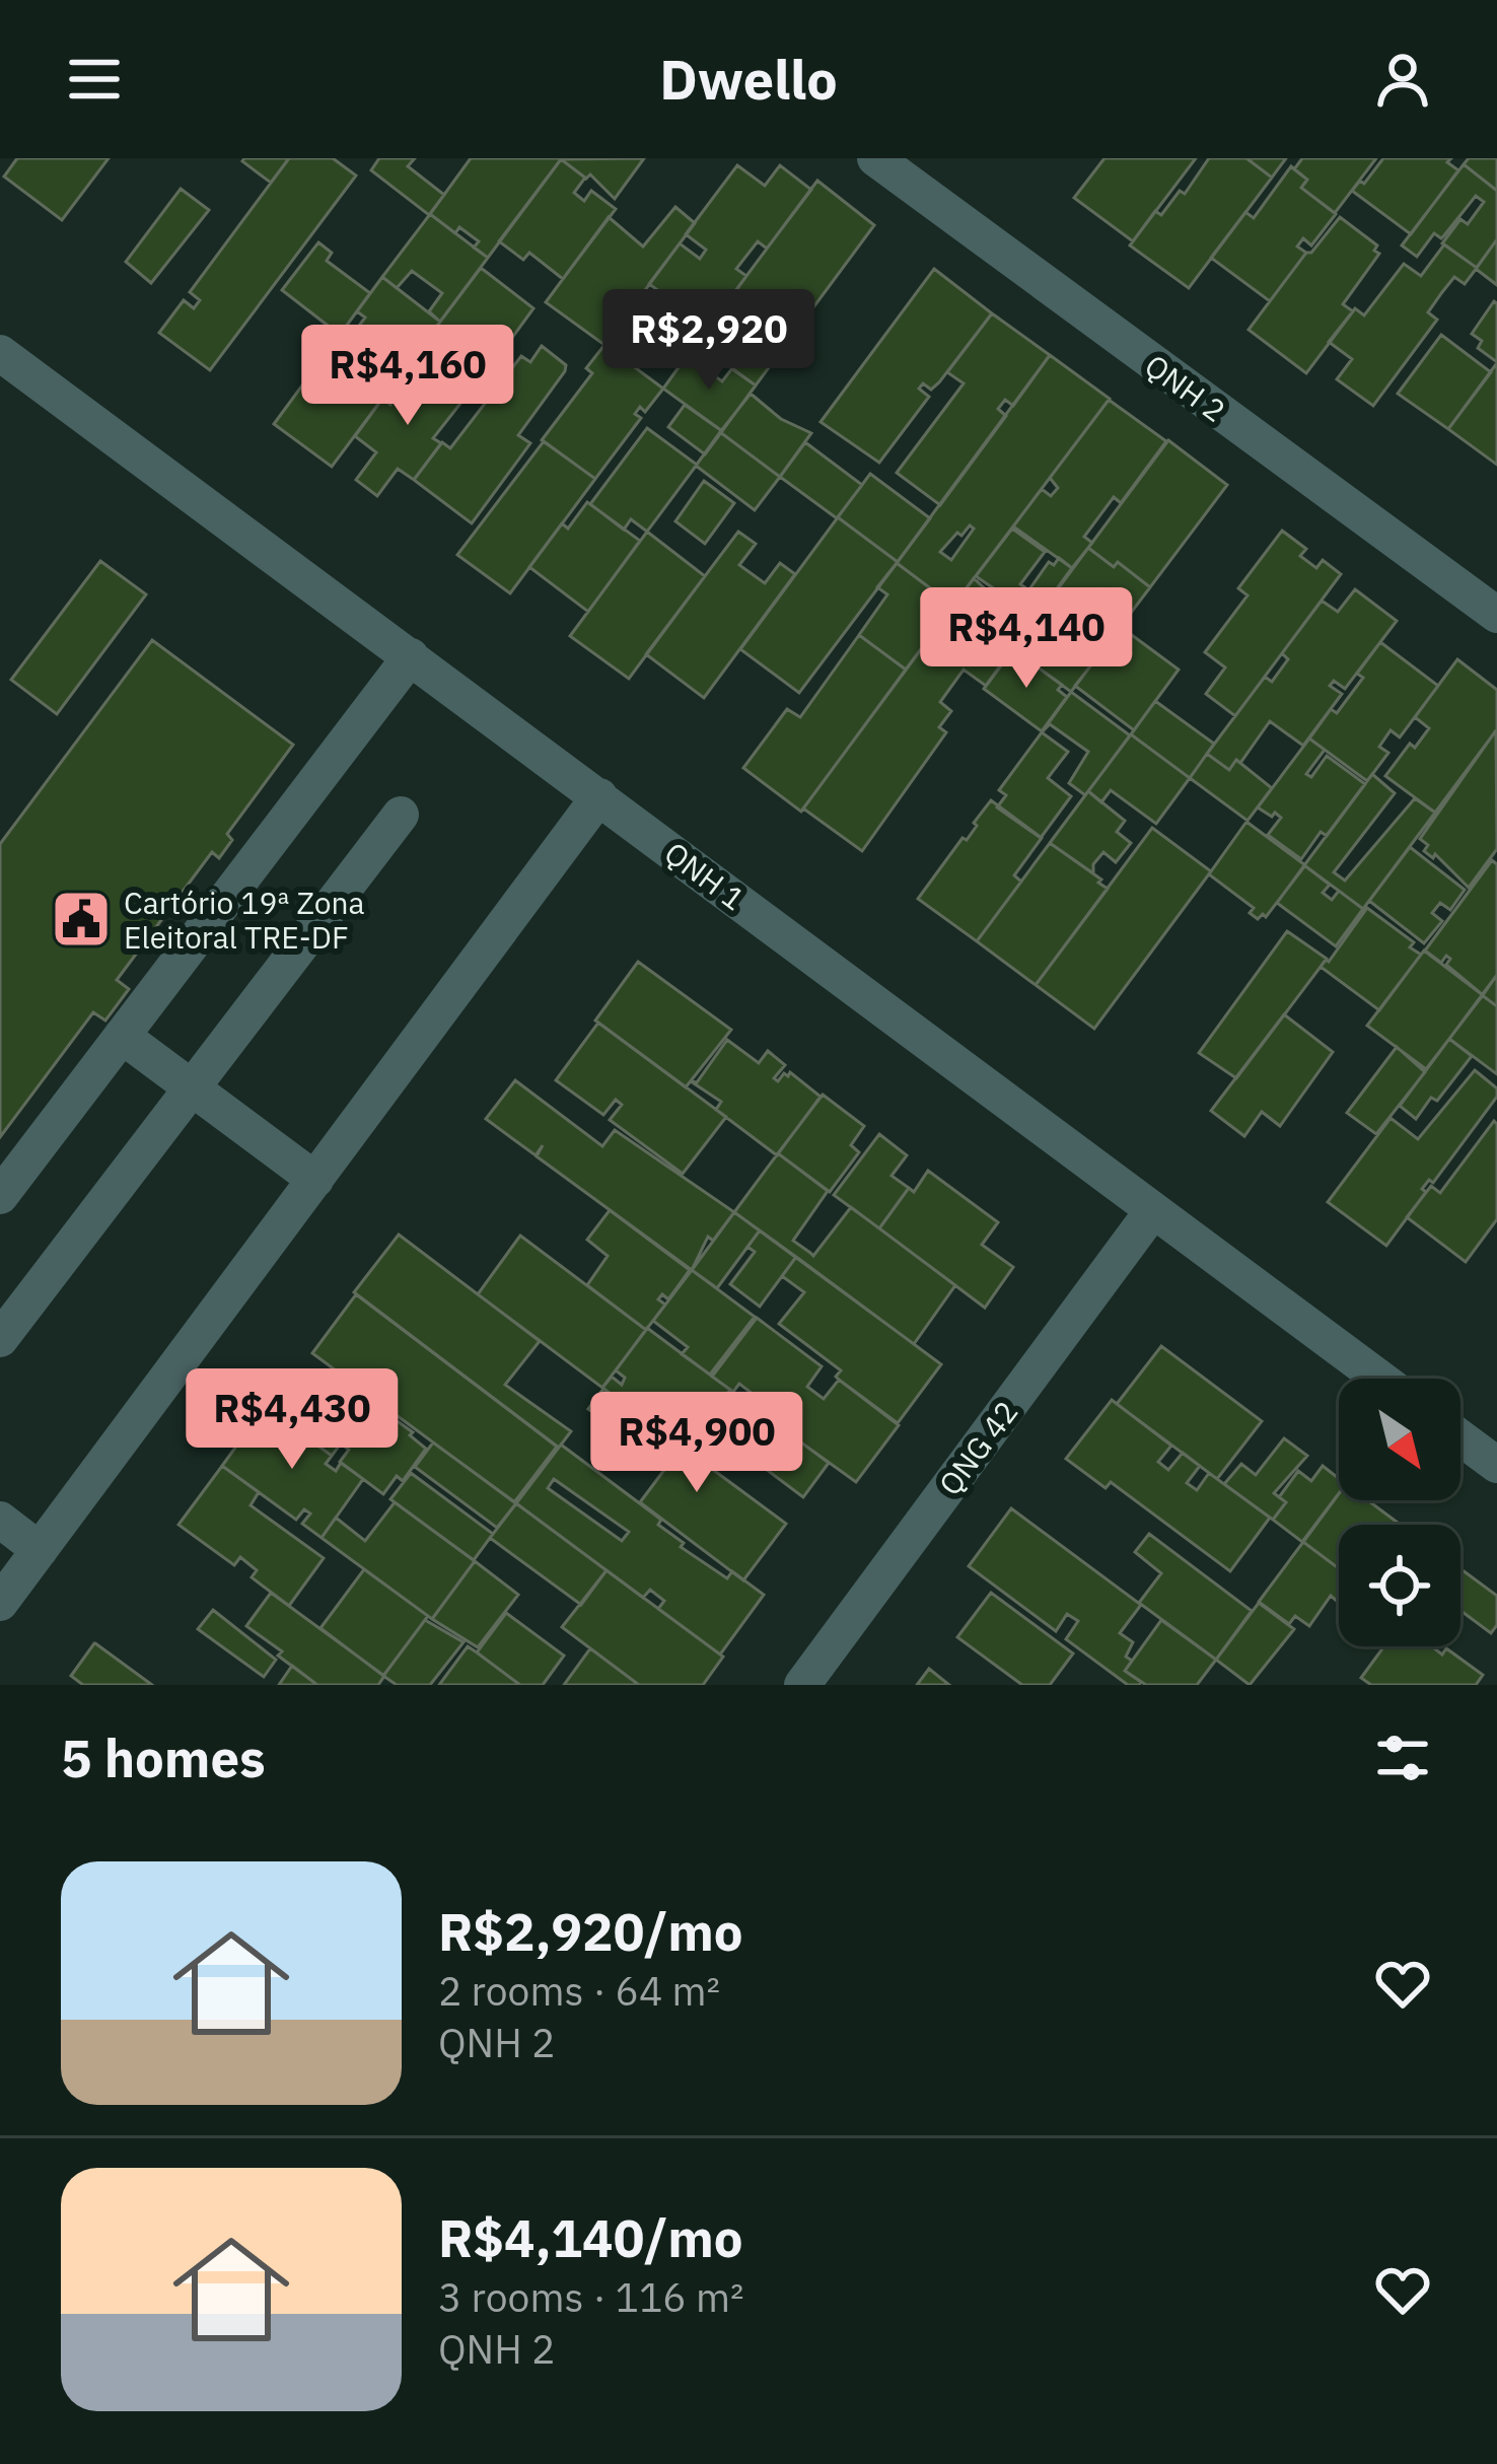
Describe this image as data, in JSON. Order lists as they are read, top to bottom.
{
  "streets": {
    "street": ["QNH 2", "QNH 1", "QNG 42"]
  },
  "crossings": [
    ["QNH 1", "QNG 42"]
  ],
  "places": {
    "public building": ["Cartório 19ª Zona Eleitoral TRE-DF"]
  },
  "north": "bottom right",
  "page": {
    "header": "Dwello",
    "price": [
      "R$2,920",
      "R$4,160",
      "R$4,140",
      "R$4,430",
      "R$4,900"
    ],
    "heading": "5 homes",
    "list": [
      {
        "name": "R$2,920/mo",
        "note": "2 rooms · 64 m² · QNH 2"
      },
      {
        "name": "R$4,140/mo",
        "note": "3 rooms · 116 m² · QNH 2"
      }
    ]
  }
}
